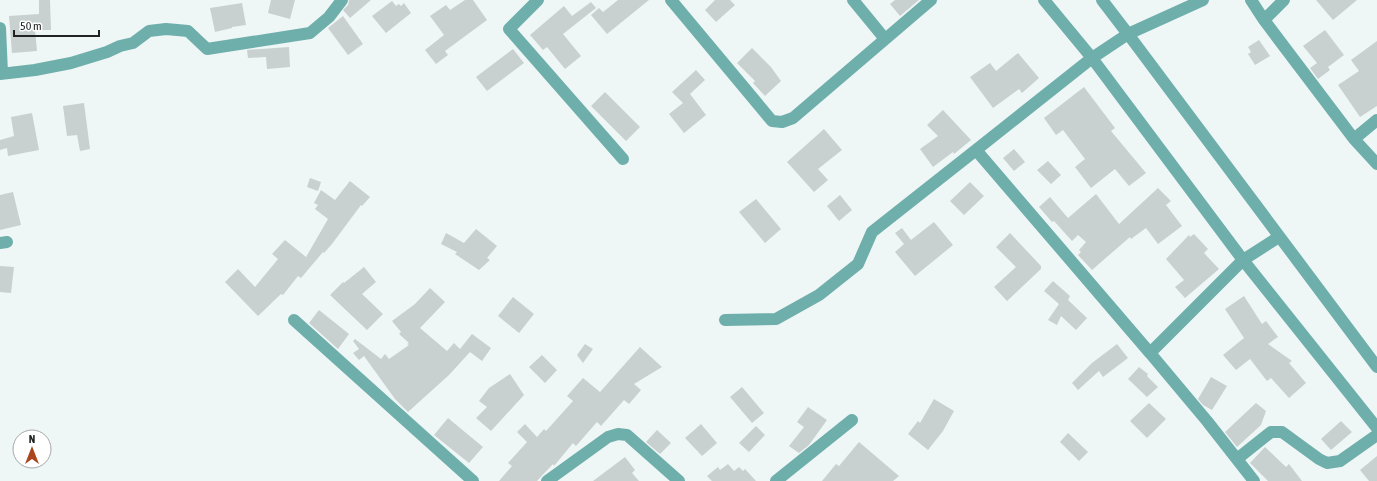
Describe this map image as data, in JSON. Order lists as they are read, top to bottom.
{
  "scale_bar": "50 m",
  "north": "top"
}
